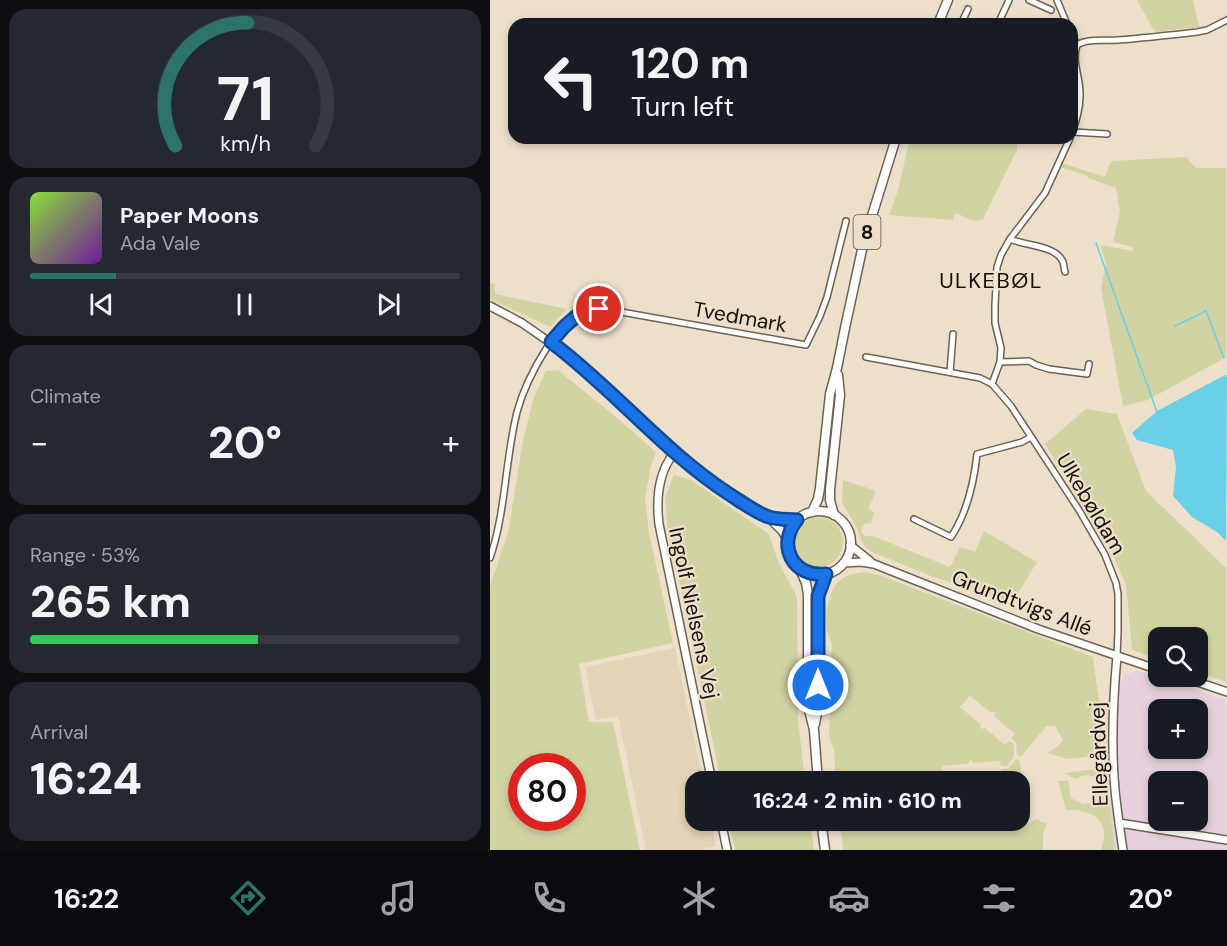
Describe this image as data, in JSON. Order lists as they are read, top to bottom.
{
  "streets": {
    "main road": ["8"],
    "street": [
      "Tvedmark",
      "Ulkebøldam",
      "Grundtvigs Allé",
      "Ingolf Nielsens Vej",
      "Ellegårdvej"
    ]
  },
  "crossings": [
    ["8", "Grundtvigs Allé"],
    ["Ulkebøldam", "Grundtvigs Allé"],
    ["Ulkebøldam", "Ellegårdvej"],
    ["Grundtvigs Allé", "Ellegårdvej"]
  ],
  "districts": ["ULKEBØL"],
  "page": {
    "turn": ["120 m", "Turn left"],
    "song": ["Paper Moons", "Ada Vale"],
    "tile": [
      "Climate",
      ["Range · 53%", "265 km"],
      ["Arrival", "16:24"]
    ],
    "heat": ["−", "20°", "+"],
    "map_buttons": ["+", "−"],
    "limit": "80",
    "trip": "16:24 · 2 min · 610 m",
    "tabs": ["16:22", "20°"],
    "gauge": ["71", "km/h"]
  }
}
